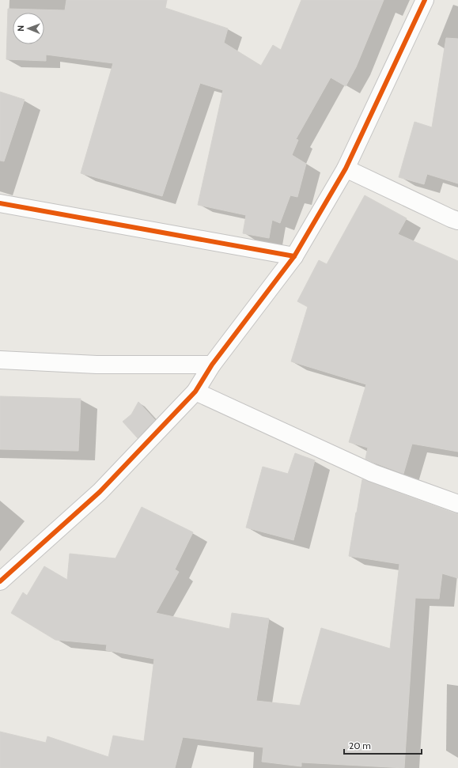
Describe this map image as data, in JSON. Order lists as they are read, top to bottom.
{
  "scale_bar": "20 m",
  "north": "left"
}
